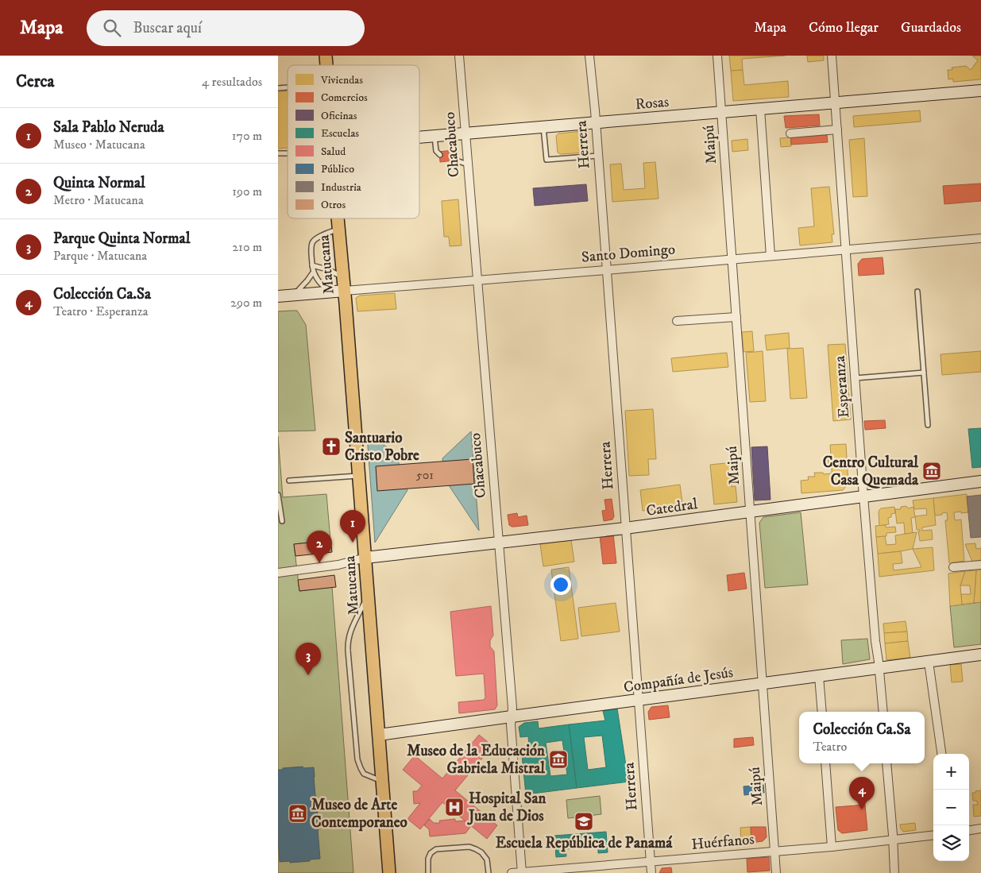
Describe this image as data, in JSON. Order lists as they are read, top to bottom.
{
  "streets": {
    "main road": ["Matucana"],
    "street": [
      "Rosas",
      "Chacabuco",
      "Herrera",
      "Maipú",
      "Santo Domingo",
      "Esperanza",
      "Catedral",
      "Compañía de Jesús",
      "Huérfanos"
    ]
  },
  "crossings": [
    ["Rosas", "Chacabuco"],
    ["Rosas", "Herrera"],
    ["Rosas", "Maipú"],
    ["Rosas", "Esperanza"],
    ["Chacabuco", "Santo Domingo"],
    ["Chacabuco", "Catedral"],
    ["Chacabuco", "Compañía de Jesús"],
    ["Chacabuco", "Huérfanos"],
    ["Herrera", "Santo Domingo"],
    ["Herrera", "Catedral"],
    ["Herrera", "Compañía de Jesús"],
    ["Herrera", "Huérfanos"],
    ["Maipú", "Santo Domingo"],
    ["Maipú", "Catedral"],
    ["Maipú", "Compañía de Jesús"],
    ["Maipú", "Huérfanos"],
    ["Santo Domingo", "Matucana"],
    ["Santo Domingo", "Esperanza"],
    ["Matucana", "Catedral"],
    ["Matucana", "Compañía de Jesús"],
    ["Esperanza", "Catedral"],
    ["Esperanza", "Compañía de Jesús"]
  ],
  "places": {
    "church": ["Santuario Cristo Pobre"],
    "museum": ["Centro Cultural Casa Quemada", "Museo de la Educación Gabriela Mistral", "Museo de Arte Contemporaneo"],
    "hospital": ["Hospital San Juan de Dios"],
    "school or university": ["Escuela República de Panamá"]
  },
  "house_numbers": ["501"],
  "legend": [
    "Viviendas",
    "Comercios",
    "Oficinas",
    "Escuelas",
    "Salud",
    "Público",
    "Industria",
    "Otros"
  ],
  "page": {
    "header": "Mapa",
    "search": "Buscar aquí",
    "nav": ["Mapa", "Cómo llegar", "Guardados"],
    "heading": ["Cerca", "4 resultados"],
    "list": [
      {
        "mark": "1",
        "name": "Sala Pablo Neruda",
        "note": "Museo · Matucana",
        "value": "170 m"
      },
      {
        "mark": "2",
        "name": "Quinta Normal",
        "note": "Metro · Matucana",
        "value": "190 m"
      },
      {
        "mark": "3",
        "name": "Parque Quinta Normal",
        "note": "Parque · Matucana",
        "value": "210 m"
      },
      {
        "mark": "4",
        "name": "Colección Ca.Sa",
        "note": "Teatro · Esperanza",
        "value": "290 m"
      }
    ],
    "pins": [
      "1",
      "2",
      "3",
      "4"
    ],
    "popup": ["Colección Ca.Sa", "Teatro"],
    "map_buttons": ["+", "−"]
  }
}
